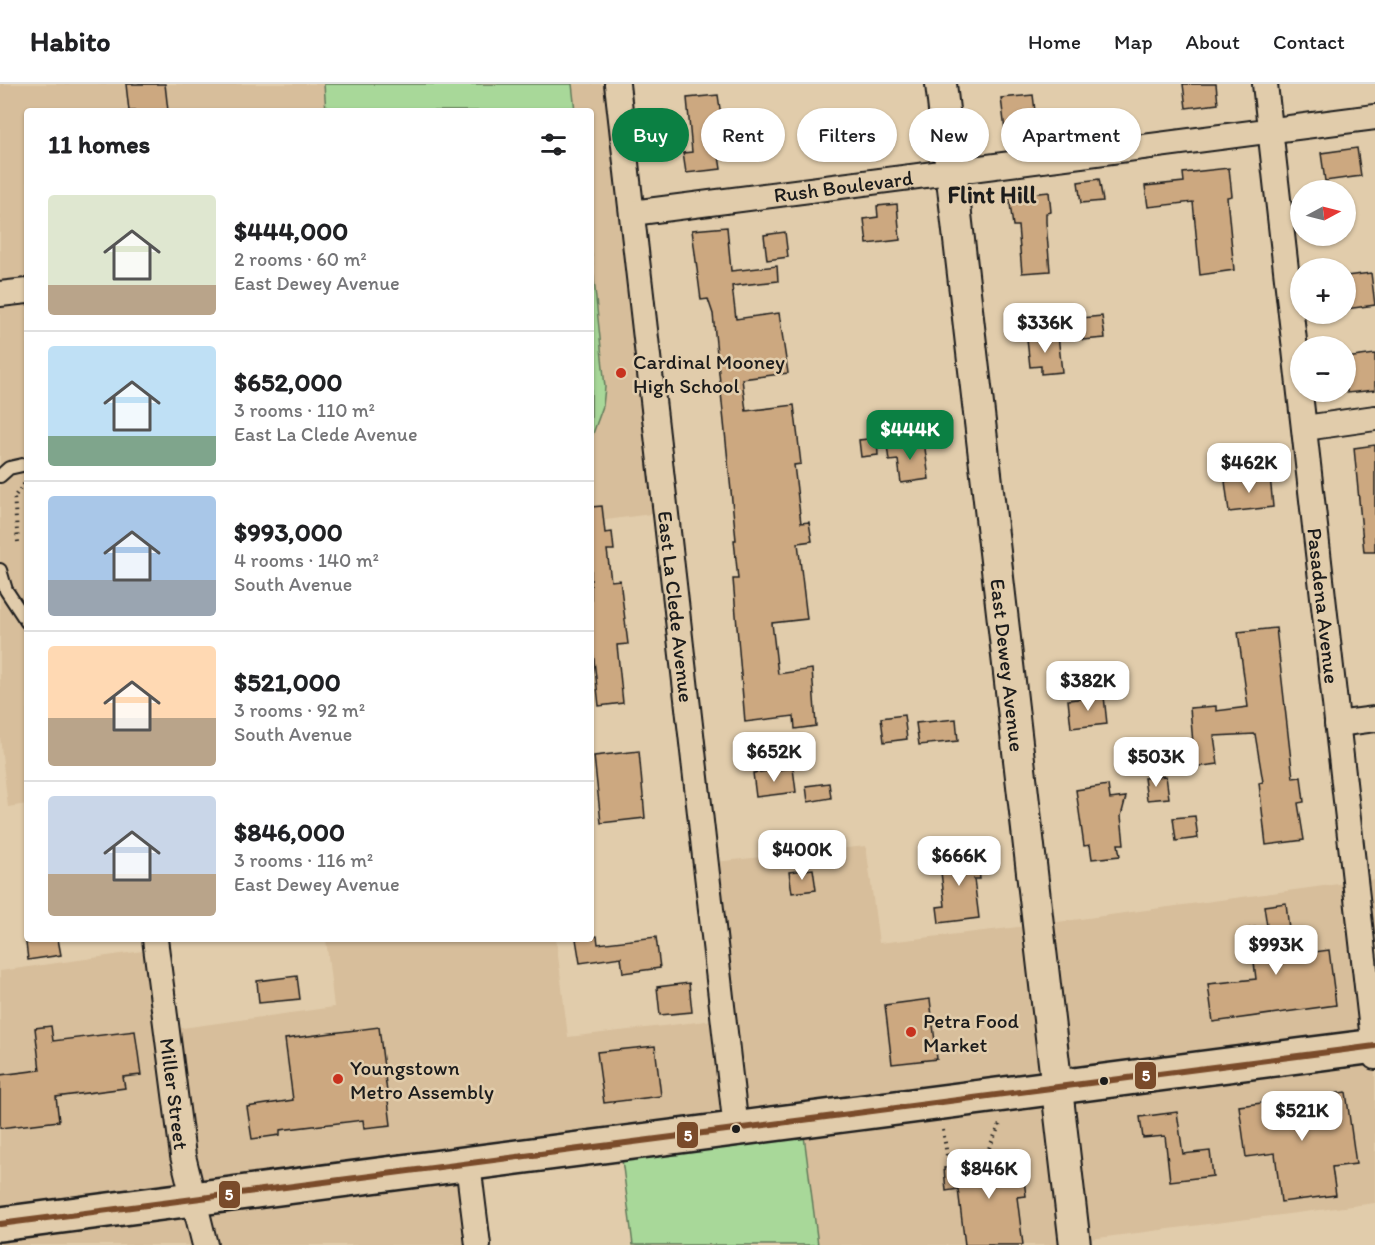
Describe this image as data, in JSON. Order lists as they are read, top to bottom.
{
  "streets": {
    "street": [
      "Rush Boulevard",
      "East La Clede Avenue",
      "Pasadena Avenue",
      "East Dewey Avenue",
      "Miller Street"
    ]
  },
  "crossings": [
    ["Rush Boulevard", "East La Clede Avenue"],
    ["Rush Boulevard", "Pasadena Avenue"],
    ["Rush Boulevard", "East Dewey Avenue"]
  ],
  "districts": ["Flint Hill"],
  "places": ["Cardinal Mooney High School", "Petra Food Market", "Youngstown Metro Assembly"],
  "lines": ["transit line 5"],
  "north": "right",
  "page": {
    "header": "Habito",
    "nav": [
      "Home",
      "Map",
      "About",
      "Contact"
    ],
    "chip": [
      "Buy",
      "Rent",
      "Filters",
      "New",
      "Apartment"
    ],
    "heading": "11 homes",
    "map_buttons": ["+", "−"],
    "list": [
      {
        "name": "$444,000",
        "note": "2 rooms · 60 m² · East Dewey Avenue"
      },
      {
        "name": "$652,000",
        "note": "3 rooms · 110 m² · East La Clede Avenue"
      },
      {
        "name": "$993,000",
        "note": "4 rooms · 140 m² · South Avenue"
      },
      {
        "name": "$521,000",
        "note": "3 rooms · 92 m² · South Avenue"
      },
      {
        "name": "$846,000",
        "note": "3 rooms · 116 m² · East Dewey Avenue"
      }
    ],
    "price": [
      "$336K",
      "$444K",
      "$462K",
      "$382K",
      "$652K",
      "$503K",
      "$400K",
      "$666K",
      "$993K",
      "$521K",
      "$846K"
    ]
  }
}
